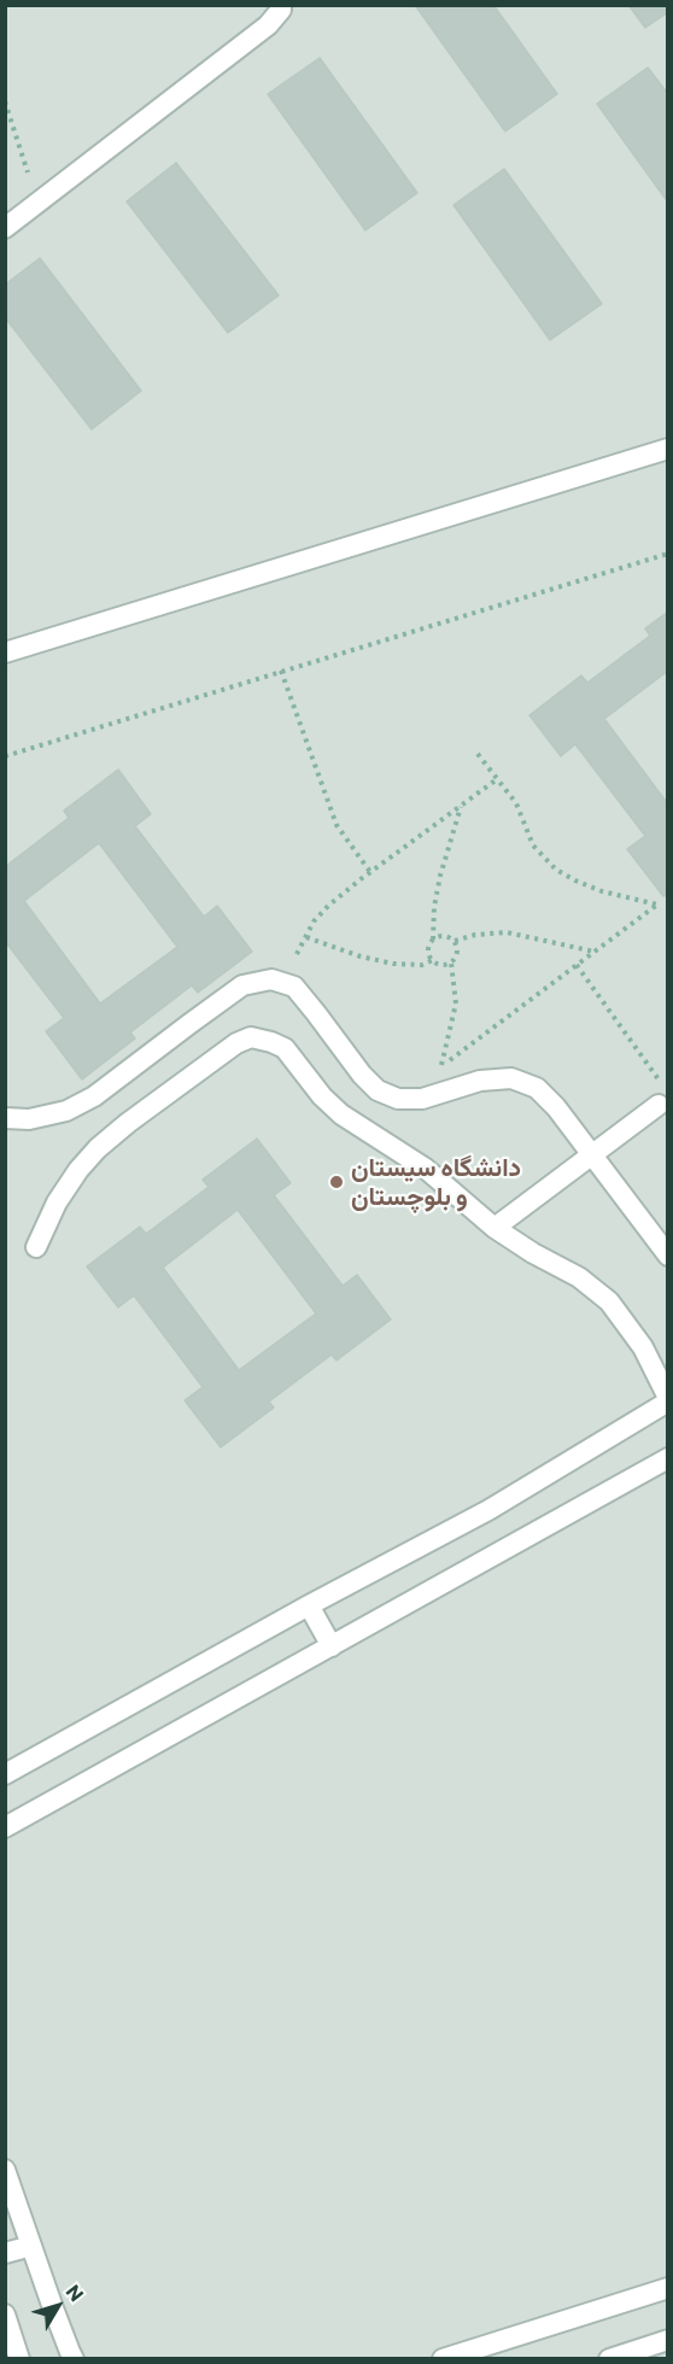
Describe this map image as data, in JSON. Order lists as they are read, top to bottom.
{
  "places": ["دانشگاه سیستان و بلوچستان"],
  "north": "top right"
}
